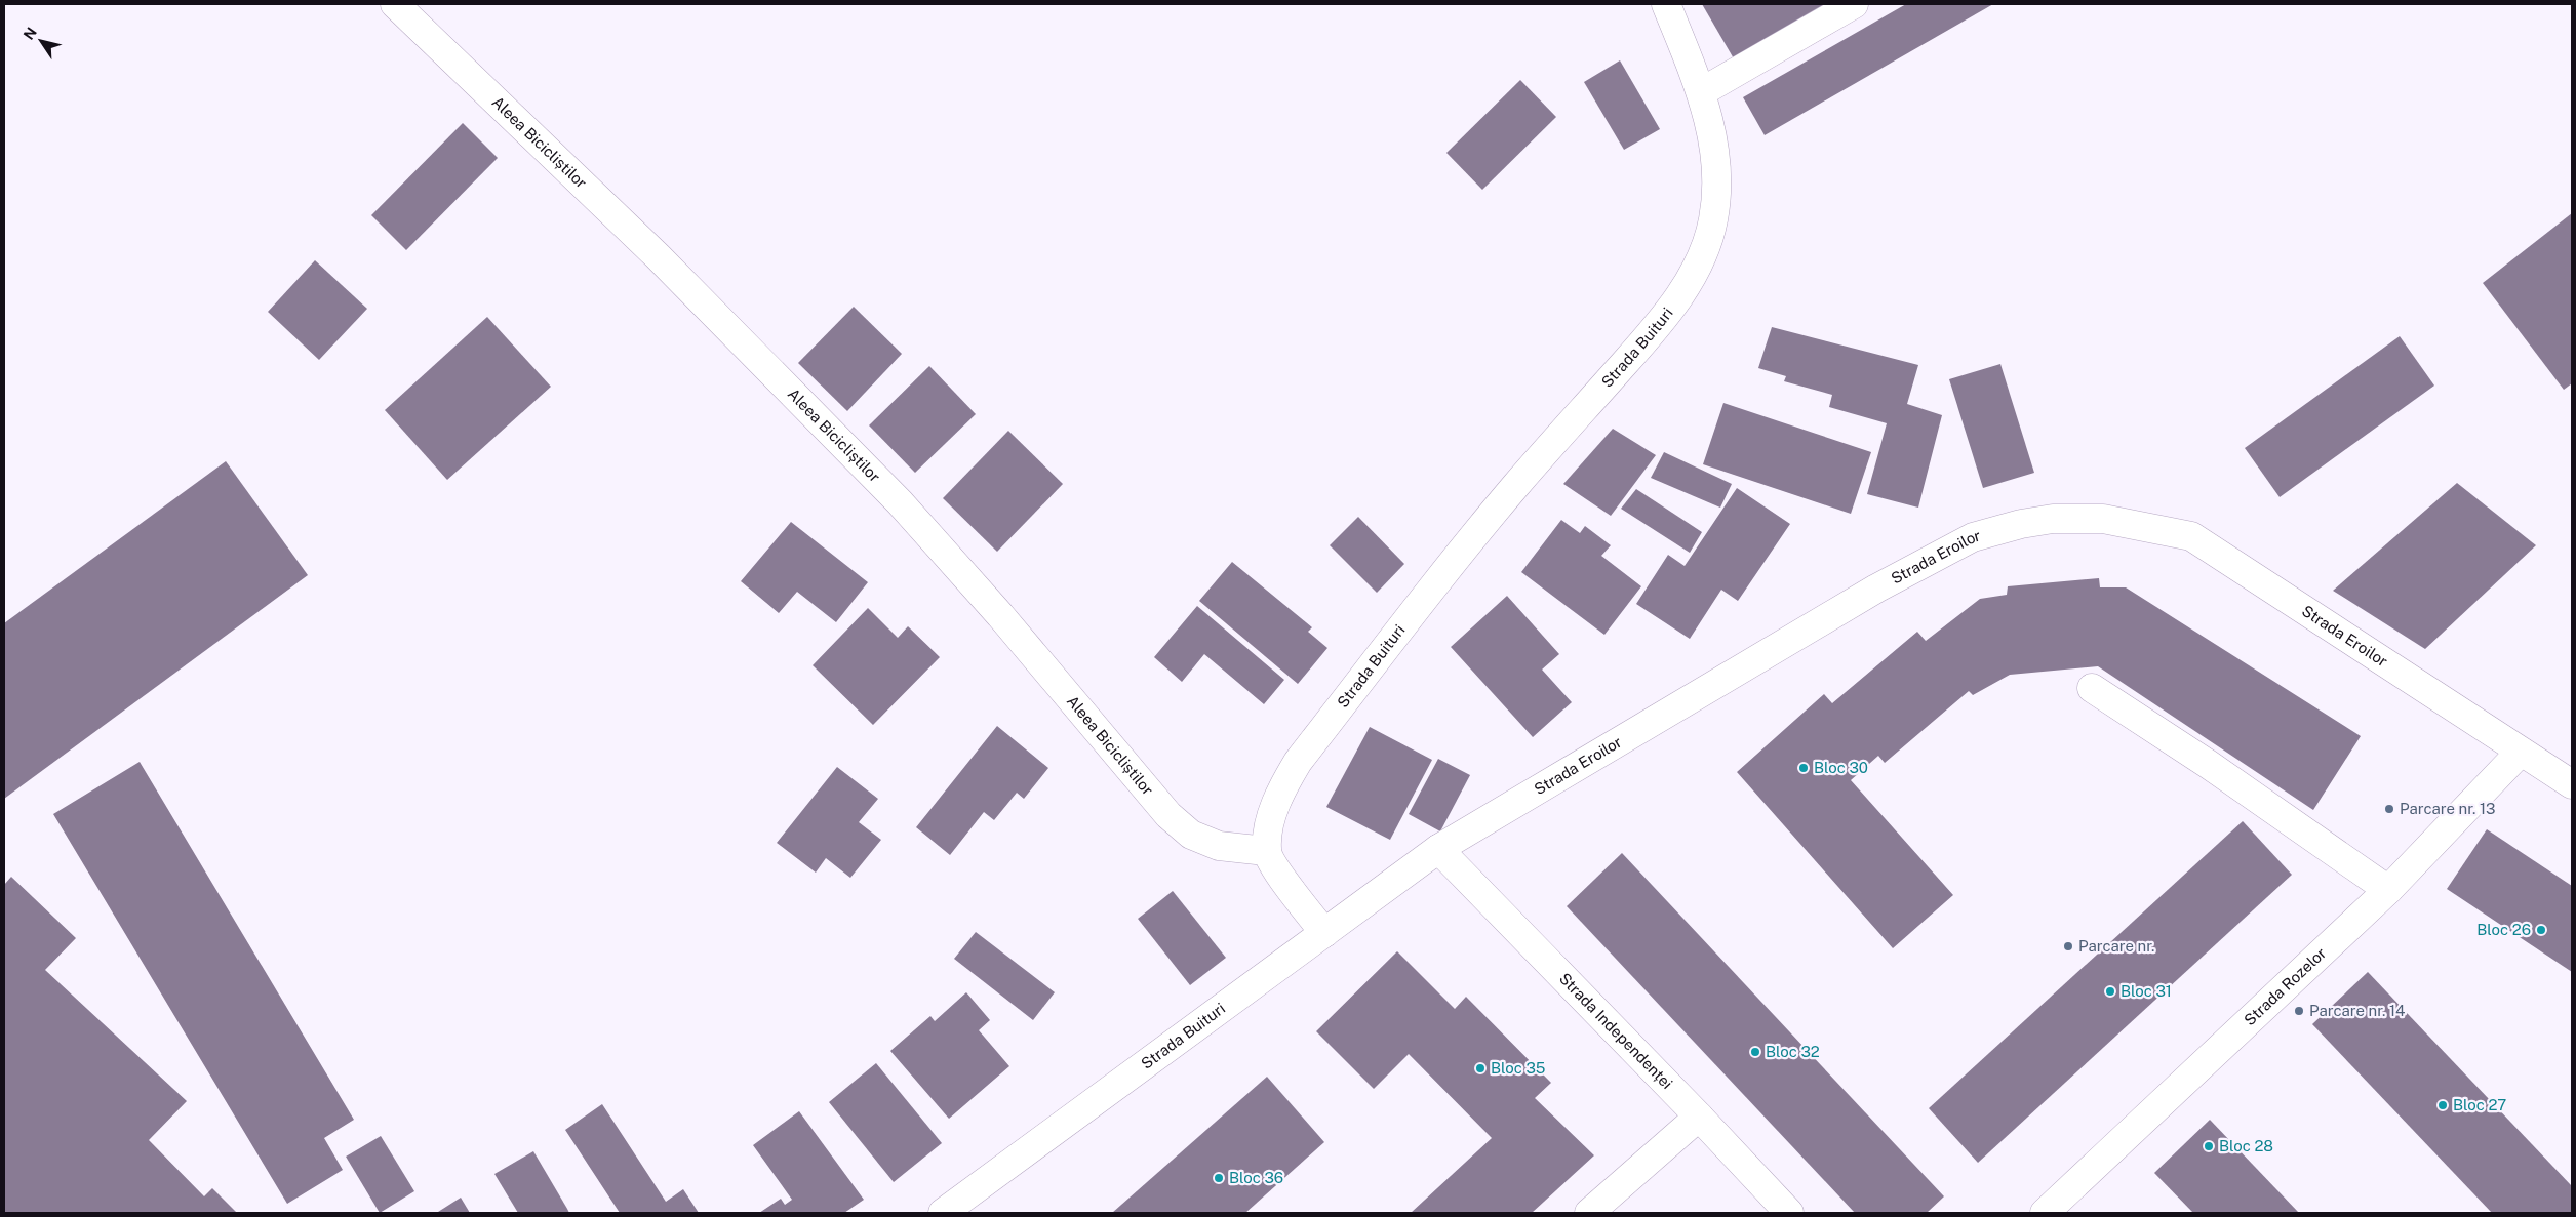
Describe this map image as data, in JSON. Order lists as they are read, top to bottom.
{
  "streets": {
    "street": [
      "Aleea Bicicliștilor",
      "Strada Buituri",
      "Strada Eroilor",
      "Strada Rozelor",
      "Strada Independenței"
    ]
  },
  "crossings": [
    ["Aleea Bicicliștilor", "Strada Buituri"],
    ["Strada Buituri", "Strada Eroilor"],
    ["Strada Eroilor", "Strada Rozelor"],
    ["Strada Eroilor", "Strada Independenței"]
  ],
  "places": [
    "Bloc 30",
    "Parcare nr. 13",
    "Bloc 26",
    "Parcare nr.",
    "Bloc 31",
    "Parcare nr. 14",
    "Bloc 32",
    "Bloc 35",
    "Bloc 27",
    "Bloc 28",
    "Bloc 36"
  ],
  "north": "top left"
}
